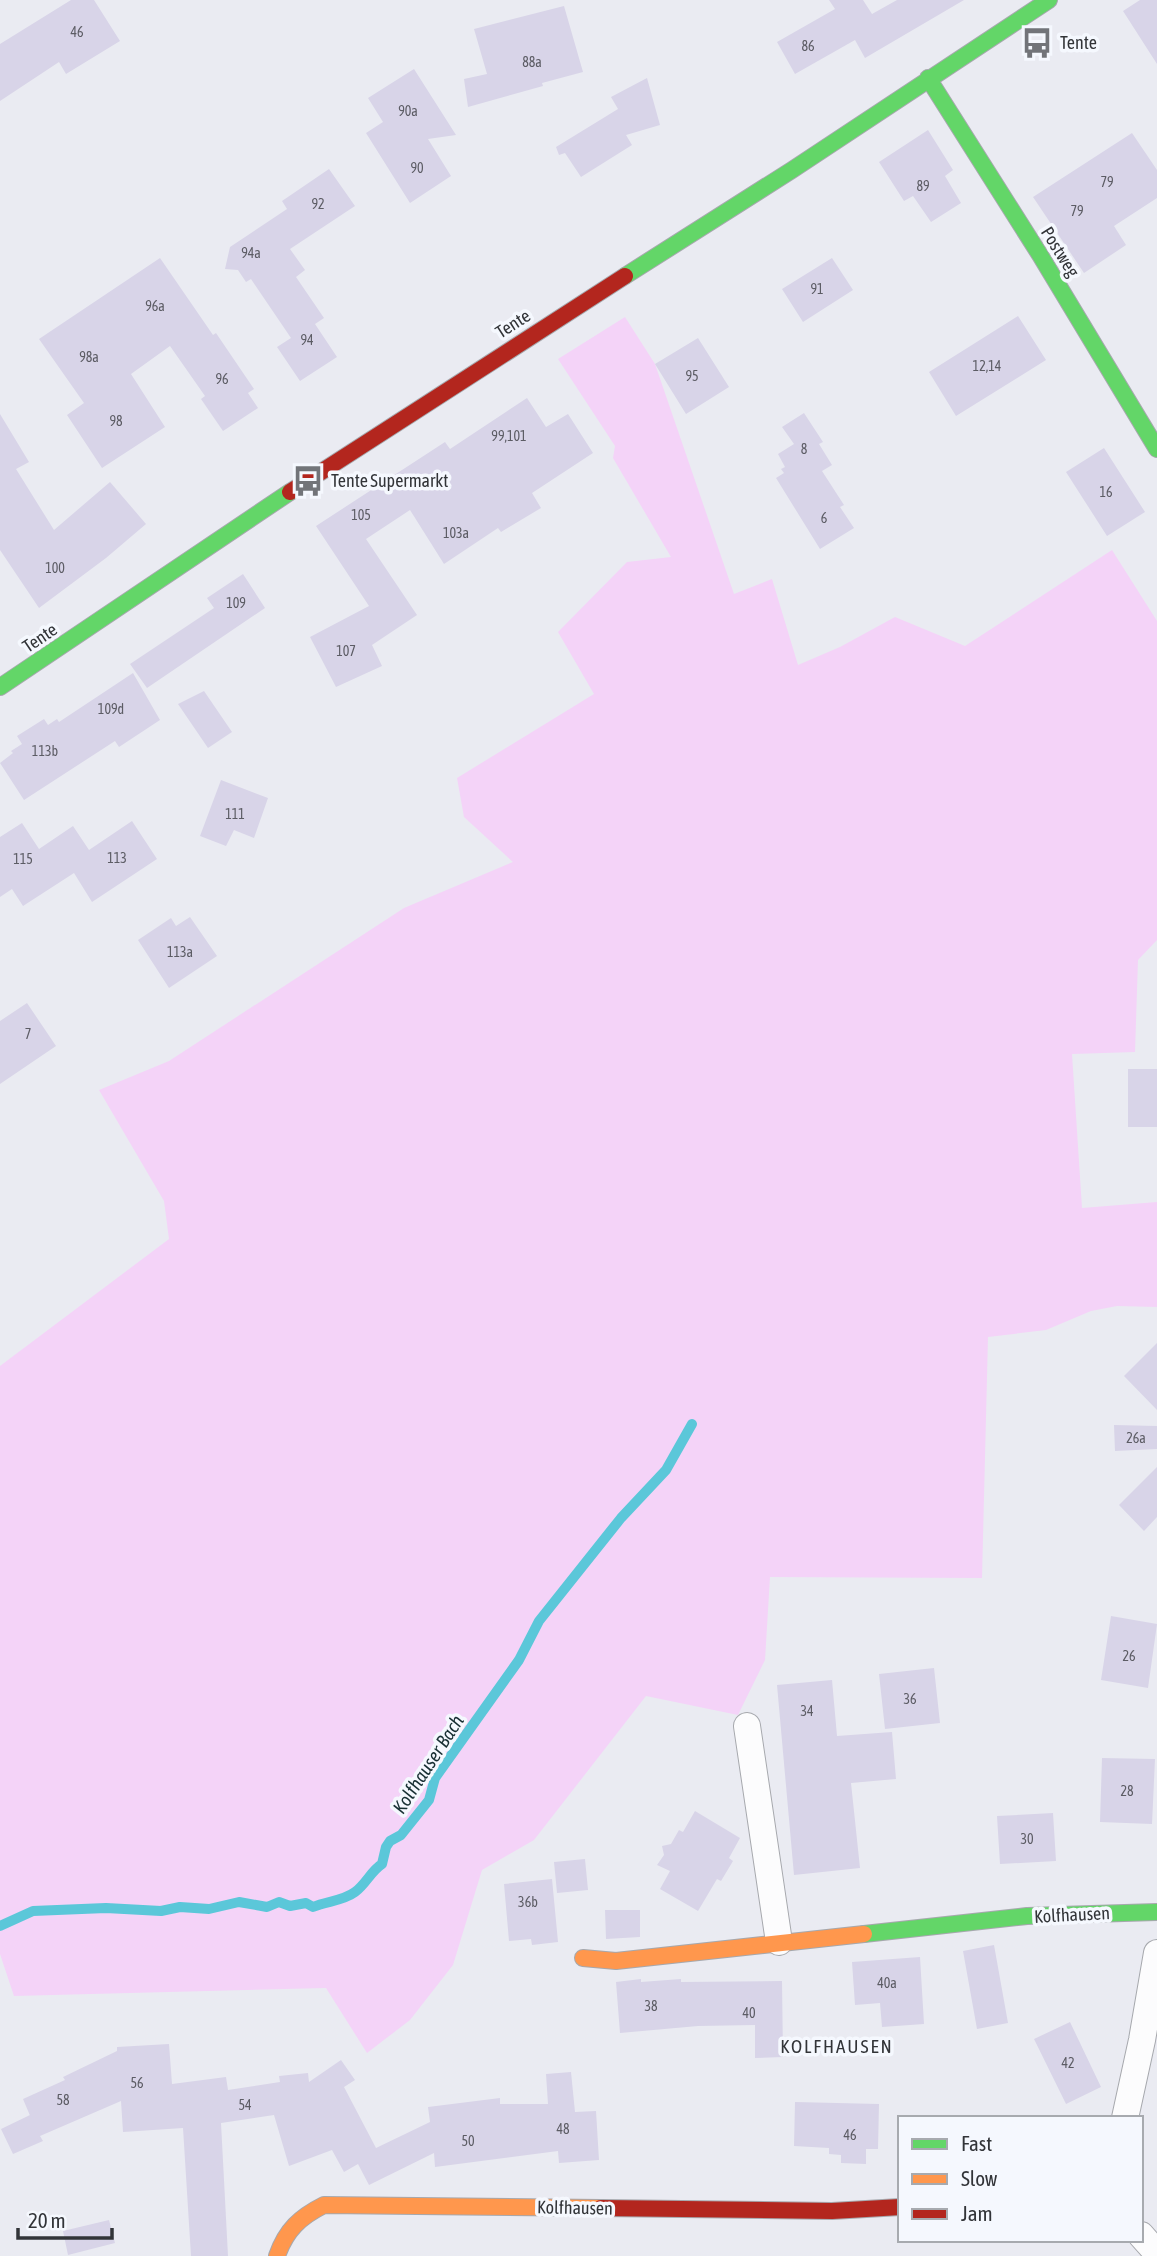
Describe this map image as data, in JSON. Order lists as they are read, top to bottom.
{
  "streets": {
    "street": ["Postweg", "Tente", "Kolfhausen"]
  },
  "crossings": [
    ["Postweg", "Tente"]
  ],
  "districts": ["KOLFHAUSEN"],
  "water": ["Kolfhauser Bach"],
  "places": {
    "bus stop": ["Tente", "Tente Supermarkt"]
  },
  "house_numbers": [
    "46",
    "86",
    "88a",
    "90a",
    "90",
    "79",
    "89",
    "92",
    "79",
    "94a",
    "91",
    "96a",
    "94",
    "98a",
    "12,14",
    "95",
    "96",
    "98",
    "99,101",
    "8",
    "16",
    "105",
    "6",
    "103a",
    "100",
    "109",
    "107",
    "109d",
    "113b",
    "111",
    "113",
    "115",
    "113a",
    "7",
    "26a",
    "26",
    "36",
    "34",
    "28",
    "30",
    "36b",
    "40a",
    "38",
    "40",
    "42",
    "56",
    "58",
    "54",
    "48",
    "46",
    "50"
  ],
  "legend": ["Fast", "Slow", "Jam"],
  "scale_bar": "20 m"
}
